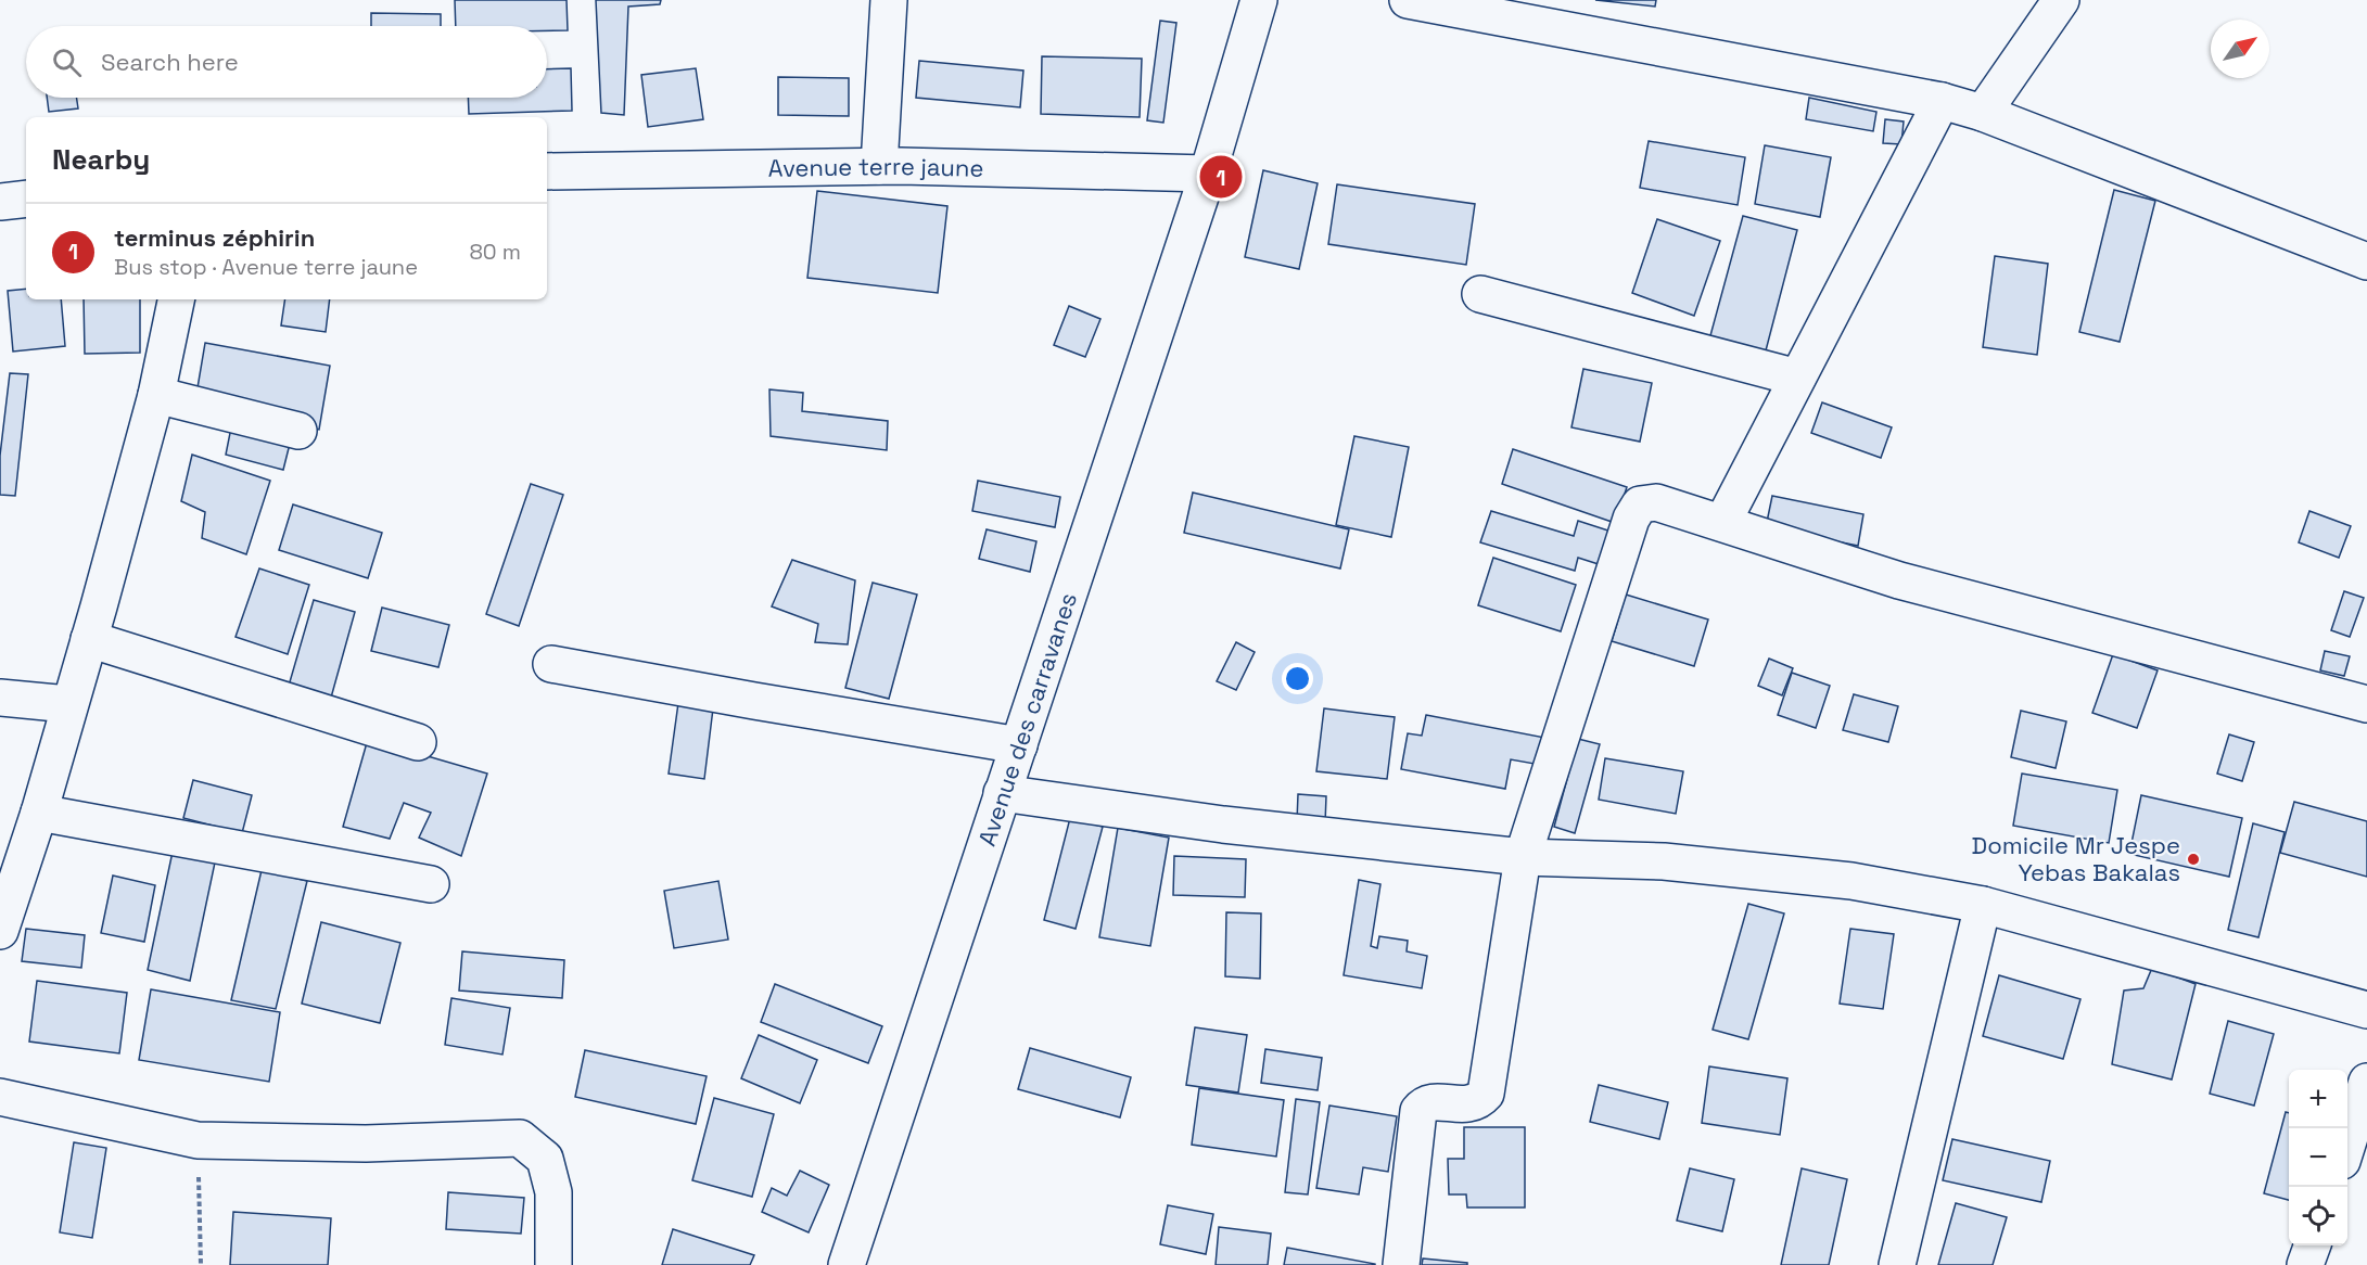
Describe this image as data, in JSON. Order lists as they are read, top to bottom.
{
  "streets": {
    "street": ["Avenue terre jaune", "Avenue des carravanes"]
  },
  "crossings": [
    ["Avenue terre jaune", "Avenue des carravanes"]
  ],
  "places": ["Domicile Mr Jespe Yebas Bakalas"],
  "north": "top right",
  "page": {
    "search": "Search here",
    "heading": "Nearby",
    "pins": "1",
    "list": [
      {
        "mark": "1",
        "name": "terminus zéphirin",
        "note": "Bus stop · Avenue terre jaune",
        "value": "80 m"
      }
    ],
    "map_buttons": ["+", "−"]
  }
}
